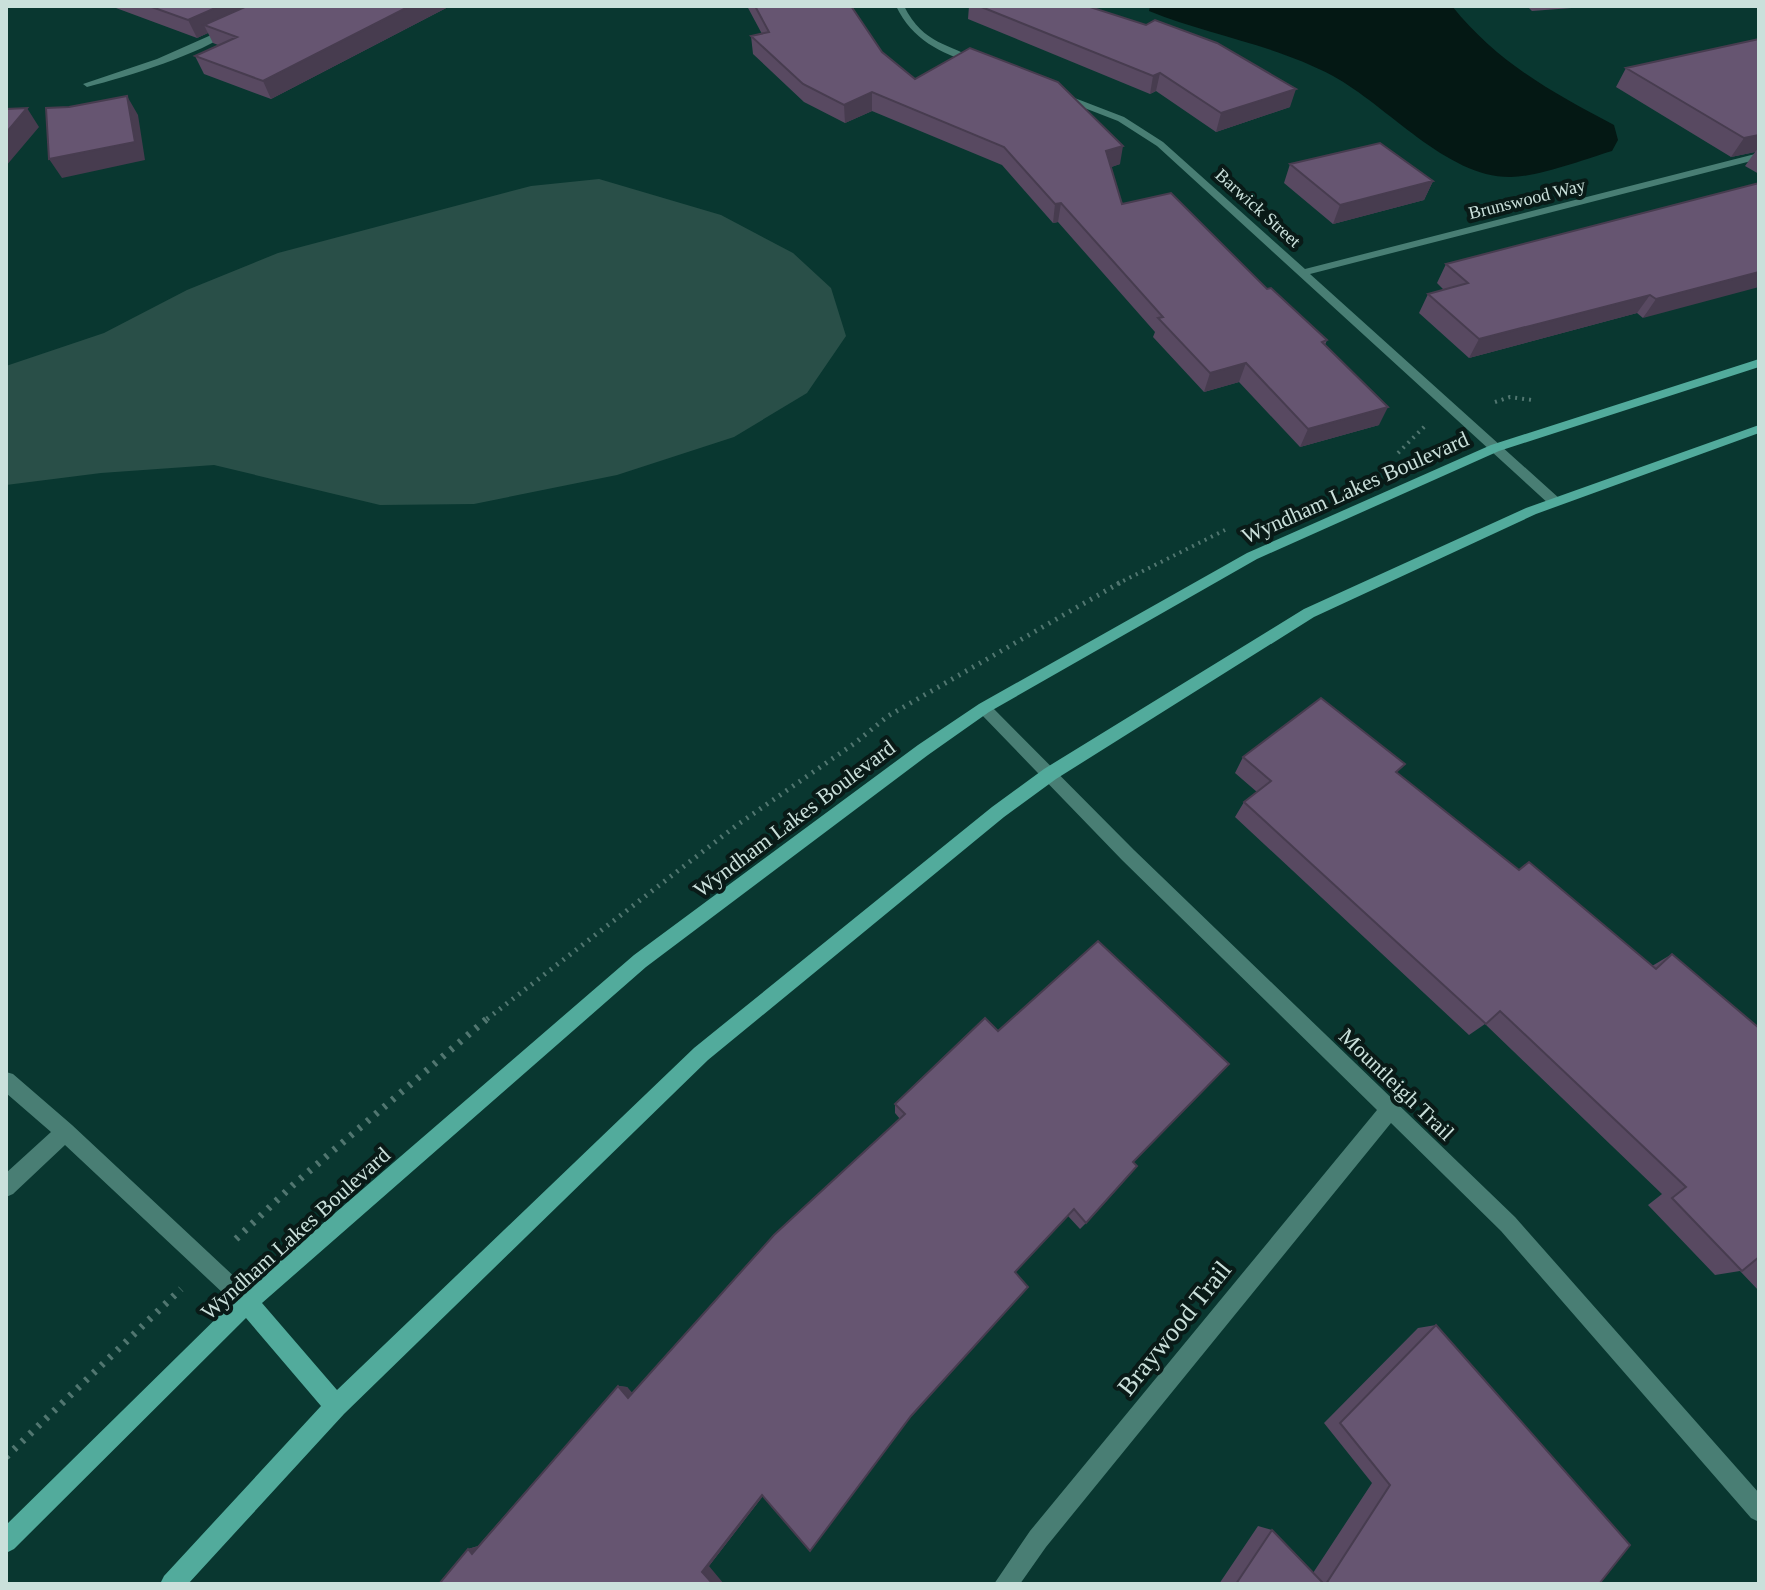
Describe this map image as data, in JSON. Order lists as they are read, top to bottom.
{
  "streets": {
    "street": [
      "Brunswood Way",
      "Barwick Street",
      "Wyndham Lakes Boulevard",
      "Mountleigh Trail",
      "Braywood Trail"
    ]
  },
  "crossings": [
    ["Brunswood Way", "Barwick Street"],
    ["Barwick Street", "Wyndham Lakes Boulevard"],
    ["Wyndham Lakes Boulevard", "Mountleigh Trail"],
    ["Mountleigh Trail", "Braywood Trail"]
  ]
}
